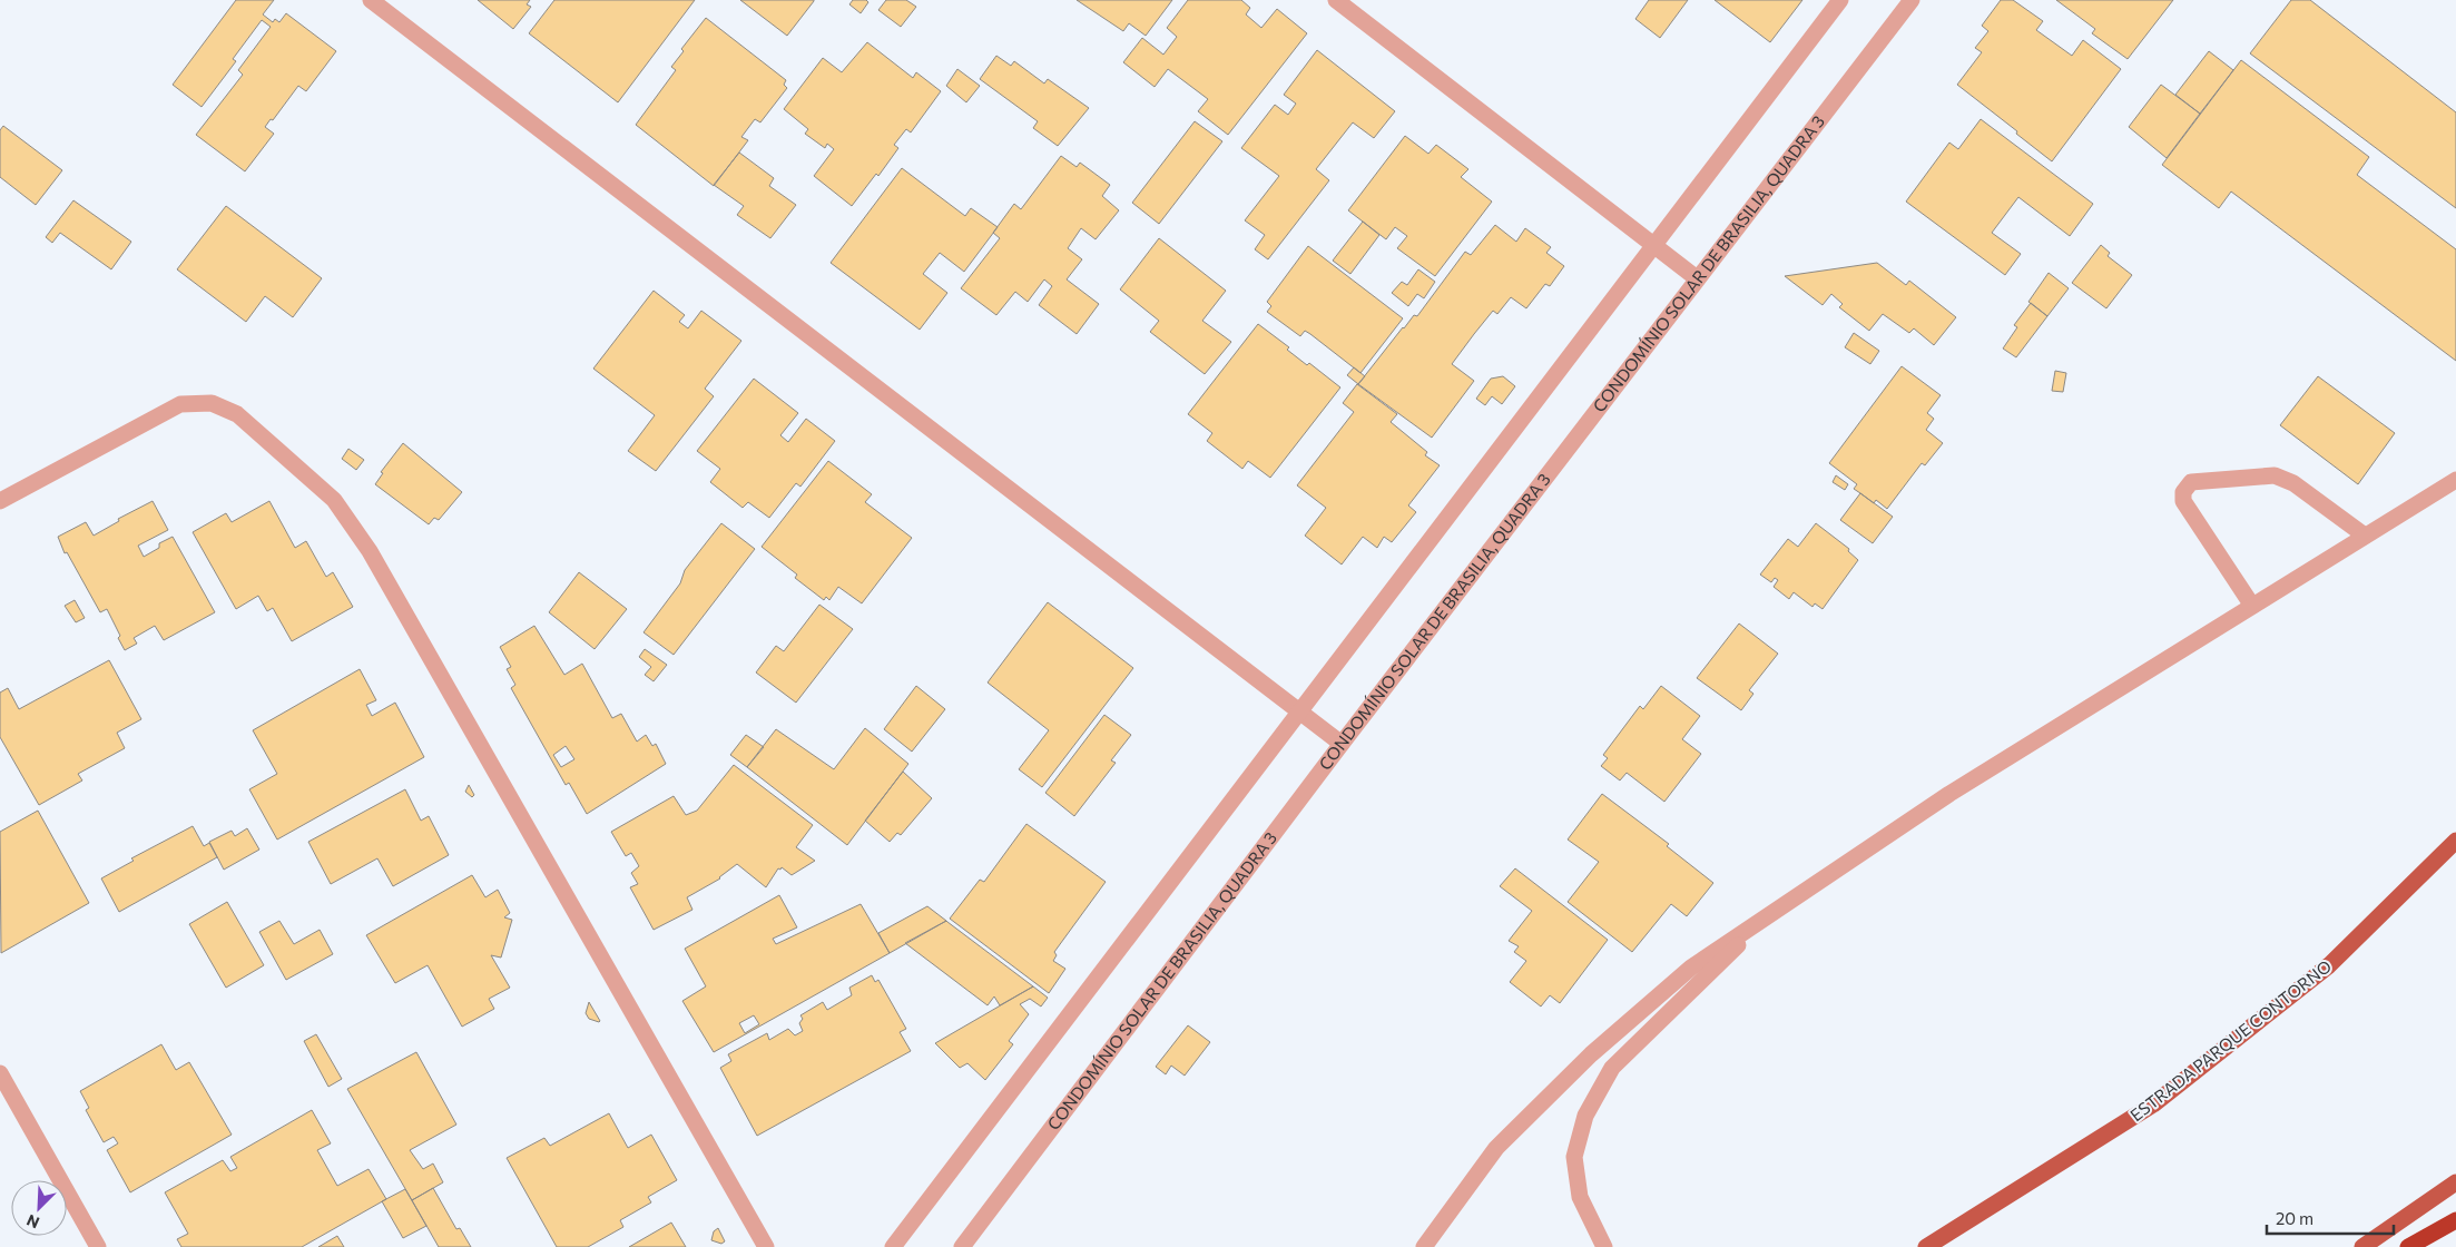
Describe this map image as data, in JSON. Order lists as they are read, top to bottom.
{
  "streets": {
    "main road": ["ESTRADA PARQUE CONTORNO"],
    "street": ["CONDOMÍNIO SOLAR DE BRASILIA, QUADRA 3"]
  },
  "scale_bar": "20 m",
  "north": "bottom left"
}
